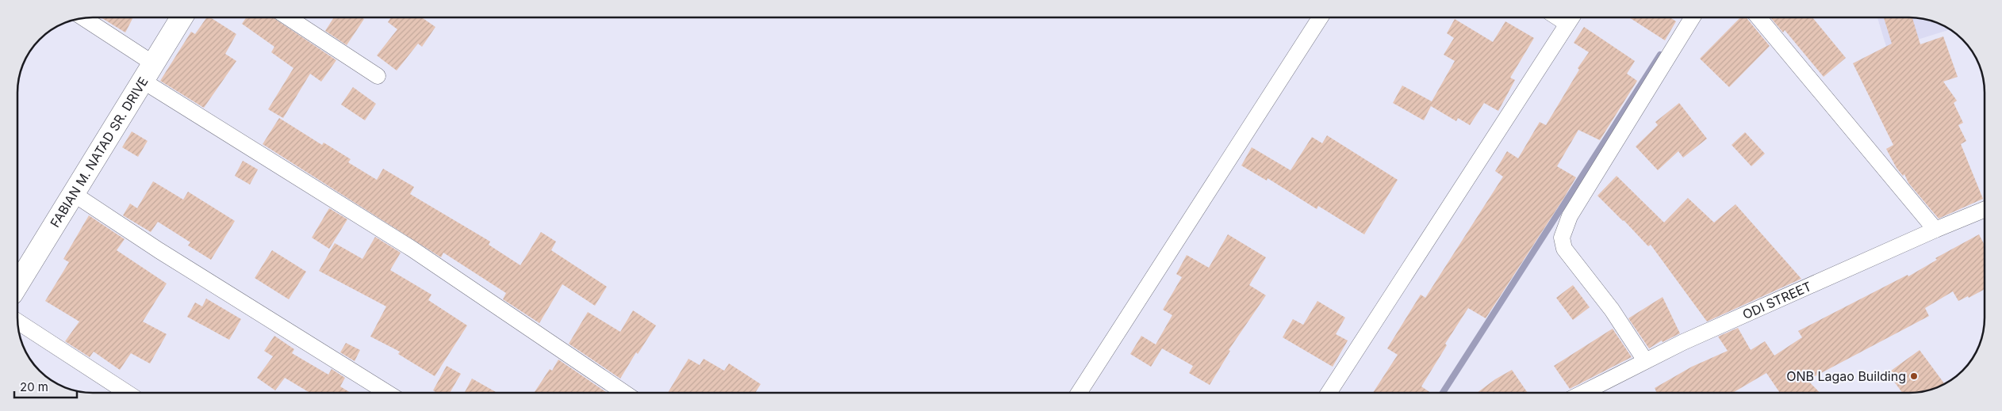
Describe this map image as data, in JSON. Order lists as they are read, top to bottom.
{
  "streets": {
    "street": ["FABIAN M. NATAD SR. DRIVE", "ODI STREET"]
  },
  "places": ["ONB Lagao Building"],
  "scale_bar": "20 m"
}
